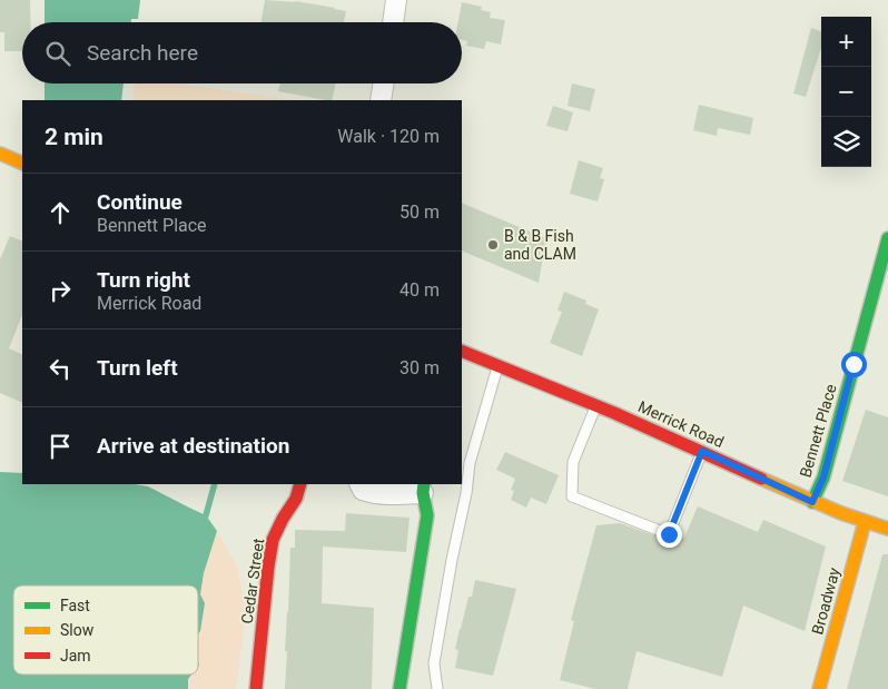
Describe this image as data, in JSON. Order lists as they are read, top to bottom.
{
  "streets": {
    "street": [
      "Merrick Road",
      "Bennett Place",
      "Cedar Street",
      "Broadway"
    ]
  },
  "crossings": [
    ["Merrick Road", "Bennett Place"],
    ["Merrick Road", "Broadway"]
  ],
  "places": ["B & B Fish and CLAM"],
  "legend": ["Fast", "Slow", "Jam"],
  "page": {
    "map_buttons": ["+", "−"],
    "search": "Search here",
    "heading": ["2 min", "Walk · 120 m"],
    "list": [
      ["Continue", "Bennett Place", "50 m"],
      ["Turn right", "Merrick Road", "40 m"],
      ["Turn left", "30 m"],
      "Arrive at destination"
    ]
  }
}
